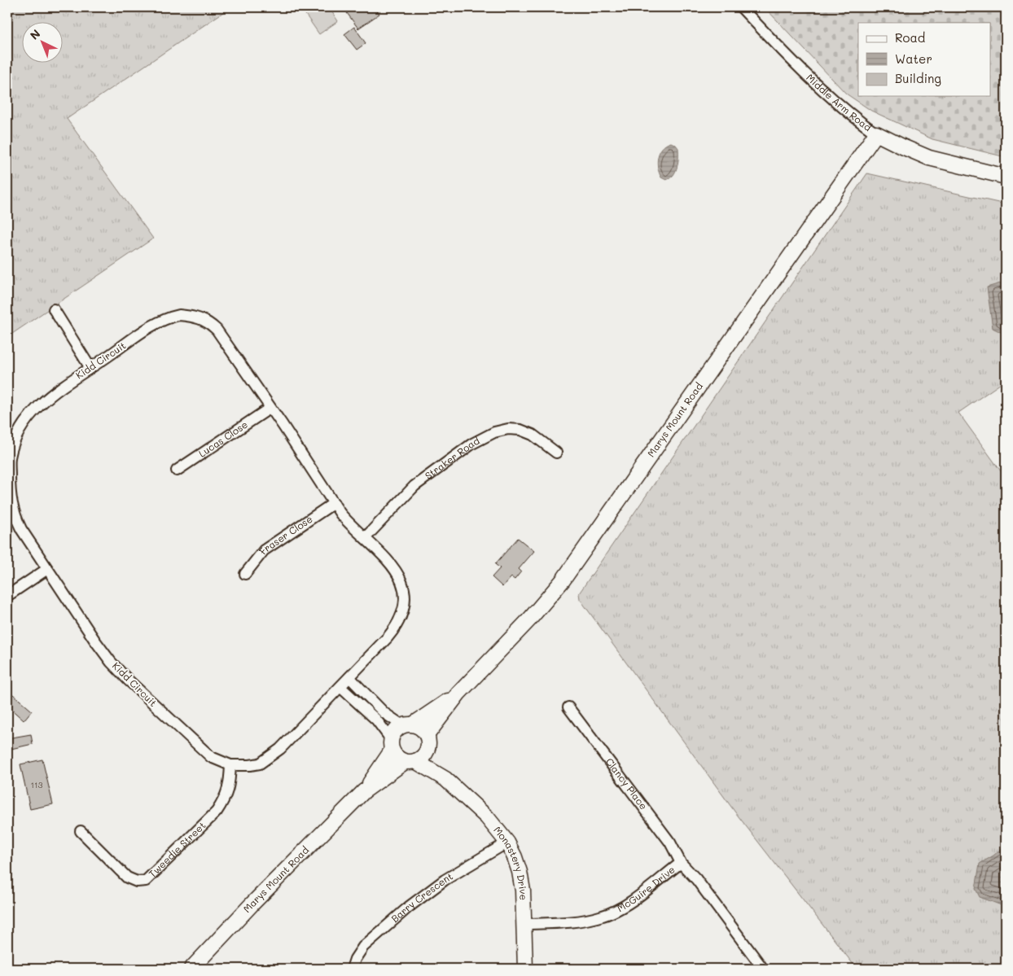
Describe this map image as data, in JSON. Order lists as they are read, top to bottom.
{
  "streets": {
    "street": [
      "Middle Arm Road",
      "Kidd Circuit",
      "Marys Mount Road",
      "Lucas Close",
      "Straker Road",
      "Fraser Close",
      "Clancy Place",
      "Tweedie Street",
      "Monastery Drive",
      "McGuire Drive",
      "Barry Crescent"
    ]
  },
  "crossings": [
    ["Middle Arm Road", "Marys Mount Road"],
    ["Kidd Circuit", "Lucas Close"],
    ["Kidd Circuit", "Straker Road"],
    ["Kidd Circuit", "Fraser Close"],
    ["Kidd Circuit", "Tweedie Street"],
    ["Marys Mount Road", "Monastery Drive"],
    ["Clancy Place", "McGuire Drive"],
    ["Monastery Drive", "McGuire Drive"],
    ["Monastery Drive", "Barry Crescent"]
  ],
  "house_numbers": ["113"],
  "legend": ["Road", "Water", "Building"],
  "north": "top left"
}
